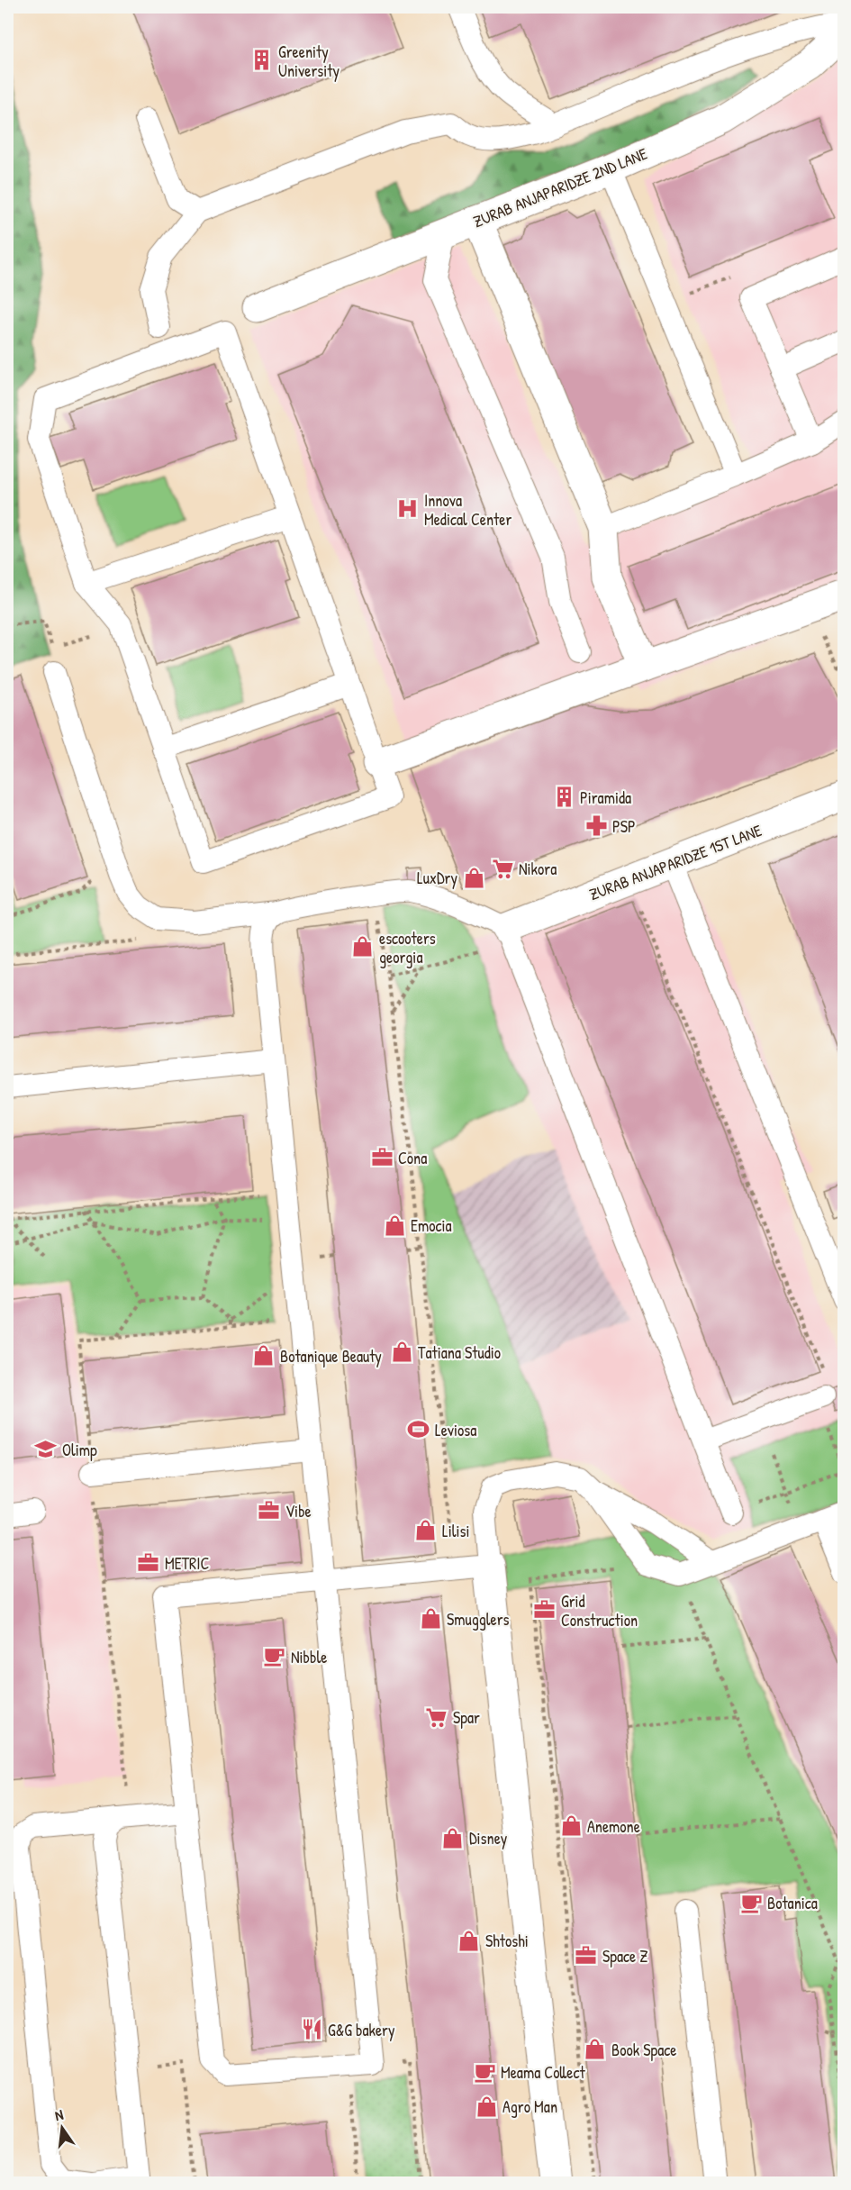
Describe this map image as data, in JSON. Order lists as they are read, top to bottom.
{
  "streets": {
    "street": ["ZURAB ANJAPARIDZE 2ND LANE", "ZURAB ANJAPARIDZE 1ST LANE"]
  },
  "places": {
    "building": ["Greenity University", "Piramida"],
    "hospital": ["Innova Medical Center"],
    "pharmacy": ["PSP"],
    "supermarket": ["Nikora", "Spar"],
    "shop": [
      "LuxDry",
      "escooters georgia",
      "Emocia",
      "Tatiana Studio",
      "Botanique Beauty",
      "Lilisi",
      "Smugglers",
      "Anemone",
      "Disney",
      "Shtoshi",
      "Book Space",
      "Agro Man"
    ],
    "office": [
      "Cona",
      "Vibe",
      "METRIC",
      "Grid Construction",
      "Space Z"
    ],
    "sports": ["Leviosa"],
    "school or university": ["Olimp"],
    "cafe": ["Nibble", "Botanica", "Meama Collect"],
    "restaurant": ["G&G bakery"]
  },
  "north": "top"
}
